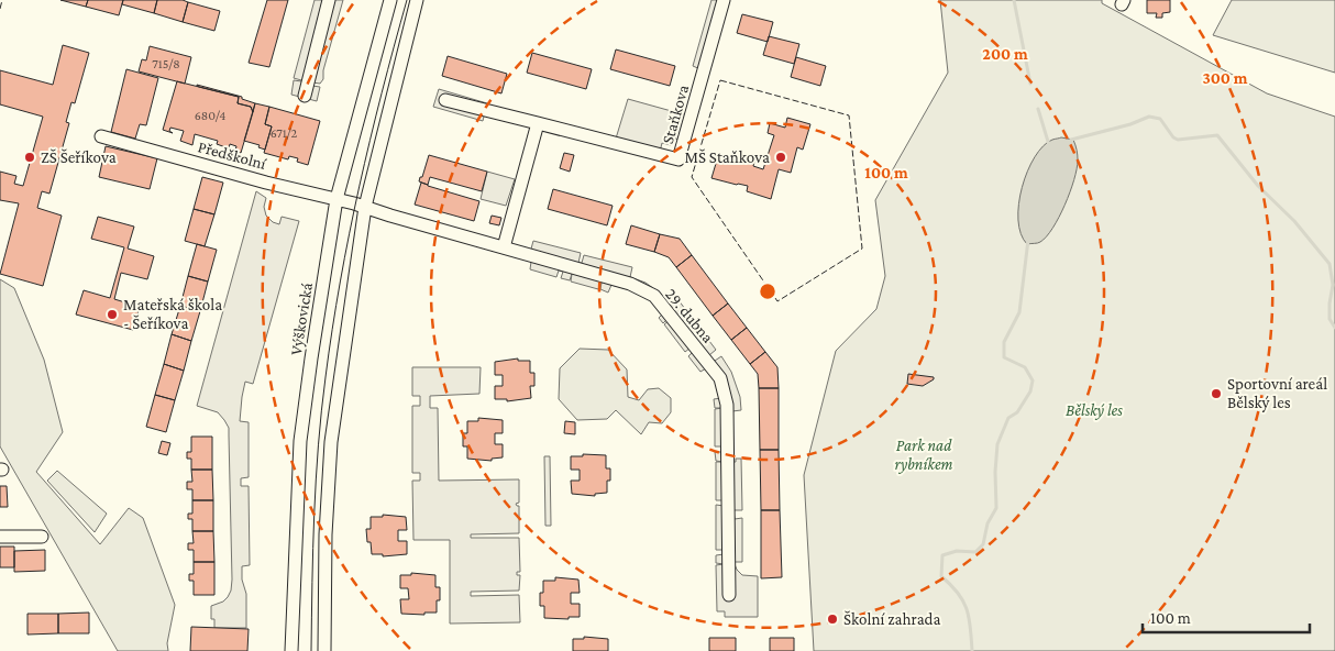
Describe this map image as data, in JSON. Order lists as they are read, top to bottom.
{
  "streets": {
    "street": [
      "Staňkova",
      "Předškolní",
      "29. dubna",
      "Výškovická"
    ]
  },
  "crossings": [
    ["Předškolní", "29. dubna"],
    ["Předškolní", "Výškovická"]
  ],
  "parks": ["Bělský les", "Park nad rybníkem"],
  "places": [
    "ZŠ Šeříkova",
    "MŠ Staňkova",
    "Mateřská škola - Šeříkova",
    "Sportovní areál Bělský les",
    "Školní zahrada"
  ],
  "house_numbers": ["715/8", "680/4", "671/2"],
  "scale_bar": "100 m",
  "rings": ["200 m", "300 m", "100 m"]
}
